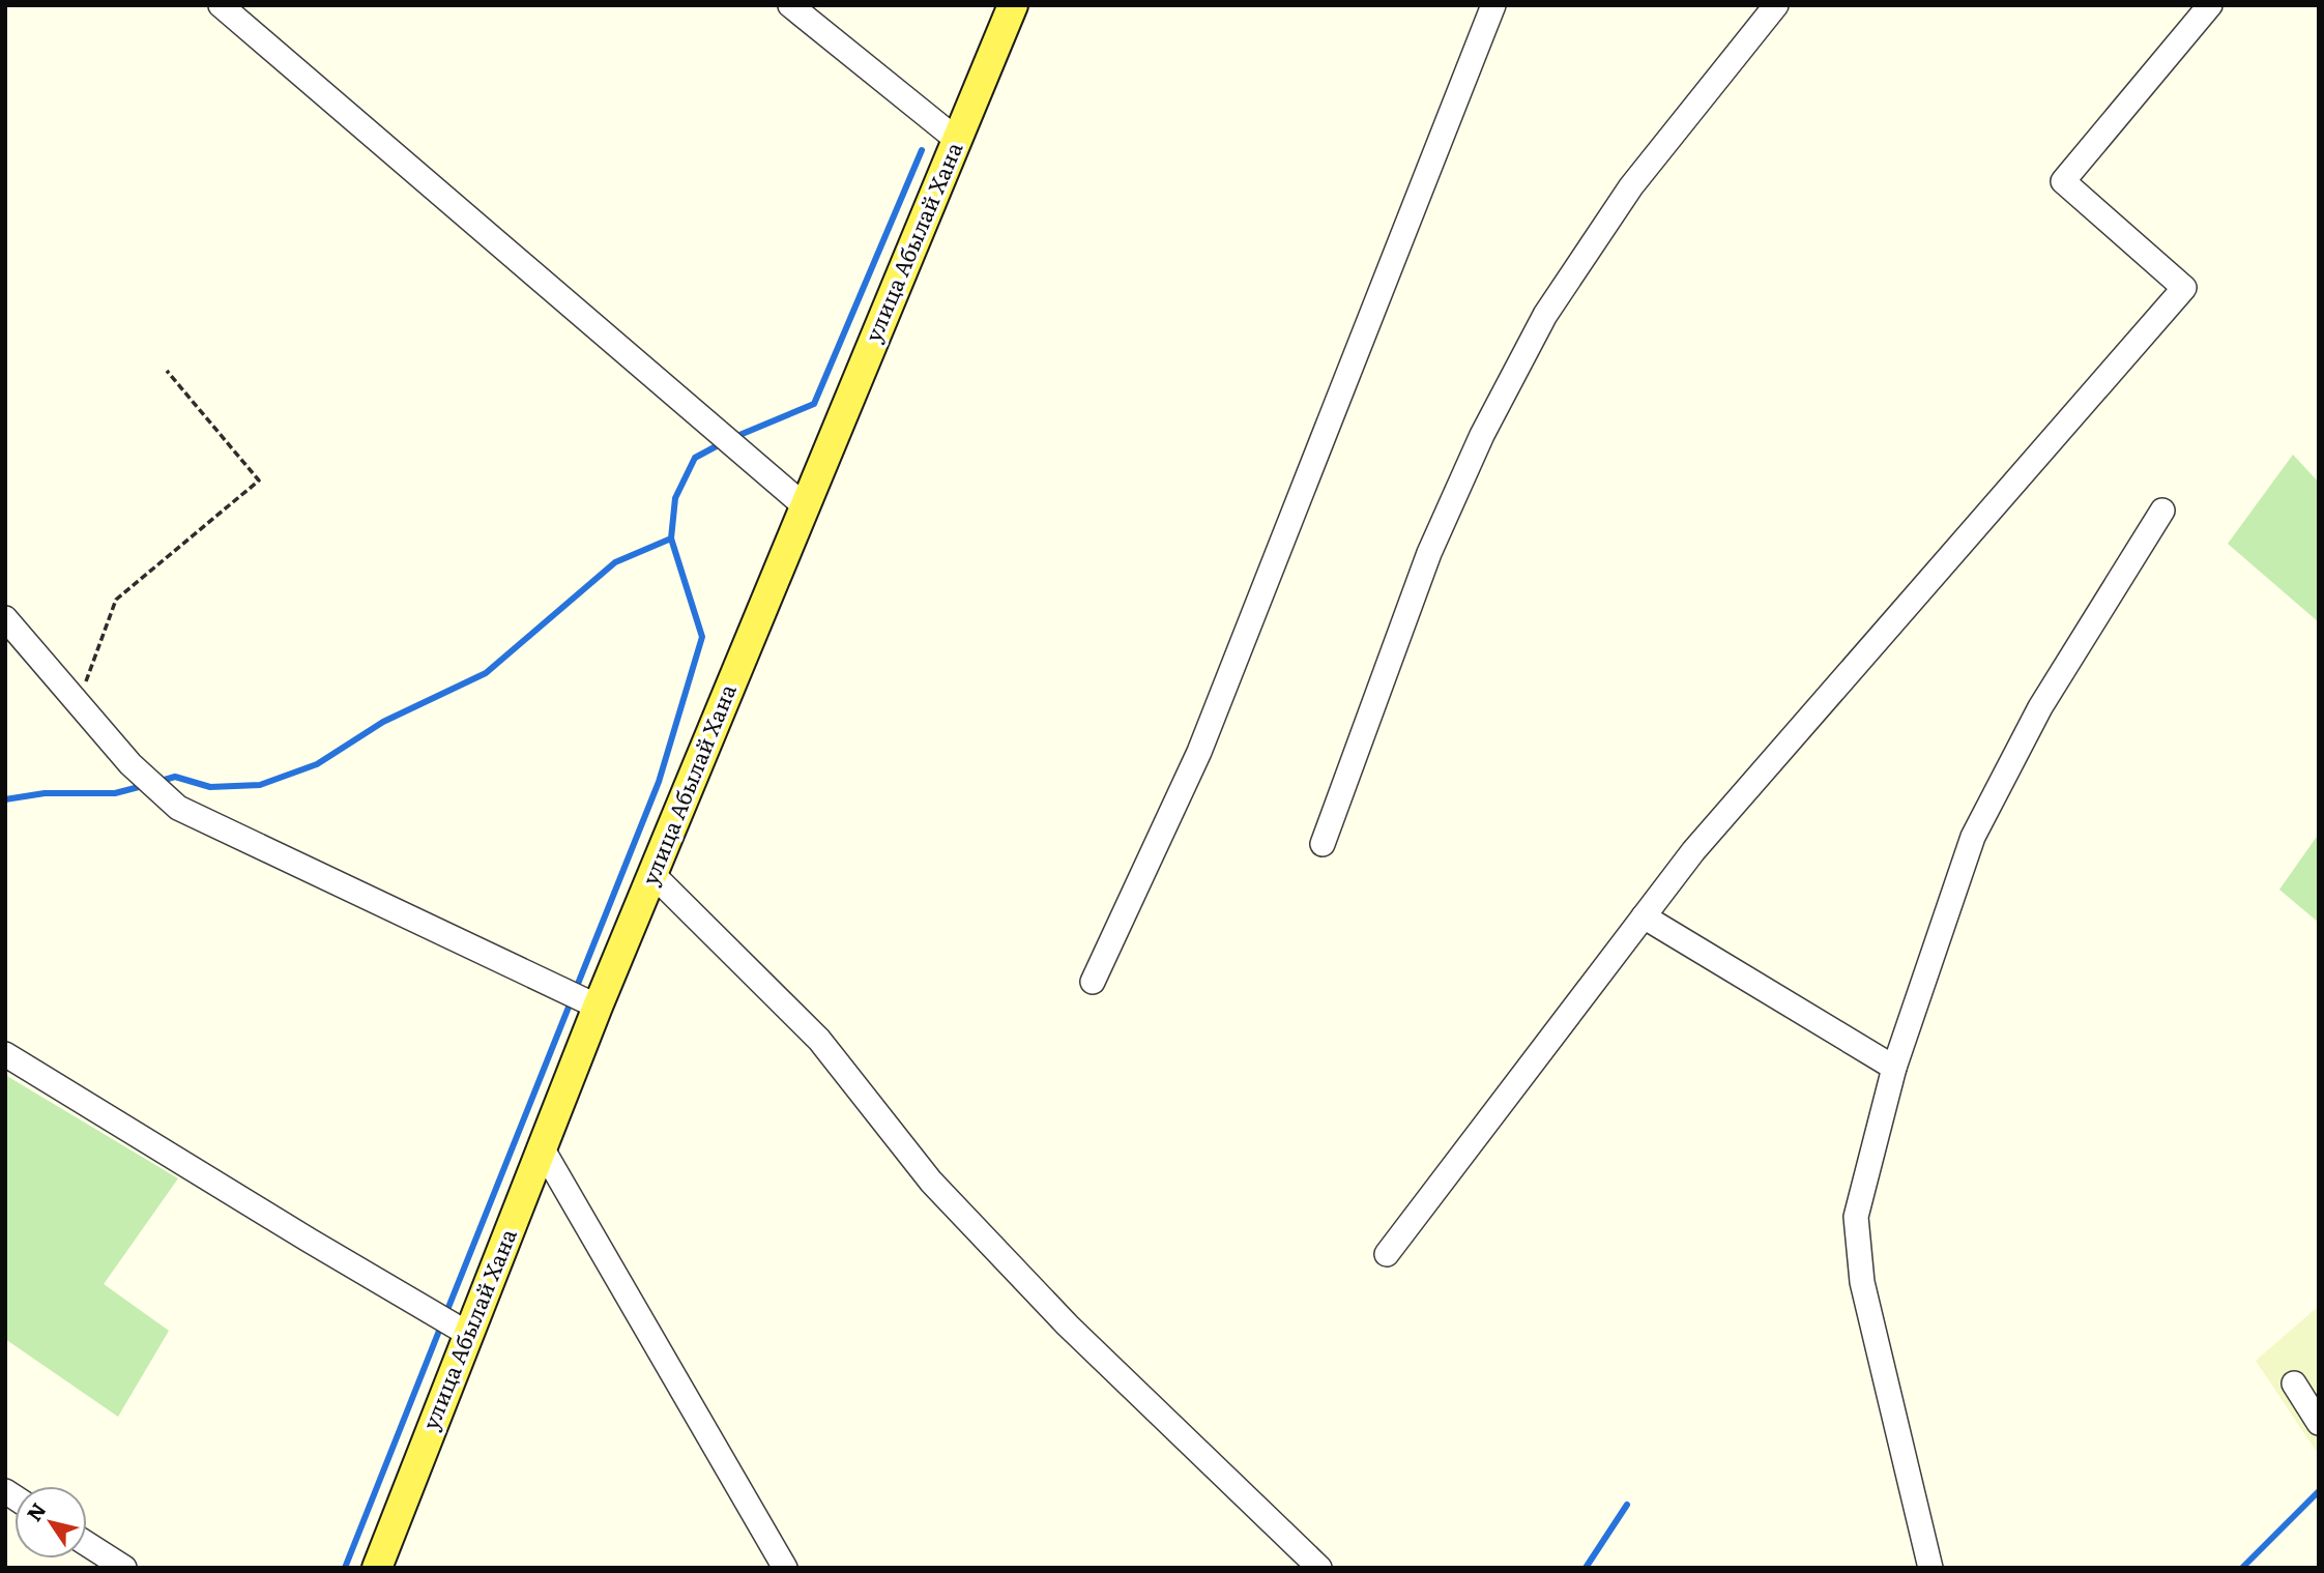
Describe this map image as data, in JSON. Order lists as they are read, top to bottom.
{
  "streets": {
    "main road": ["улица Абылай Хана"]
  },
  "north": "top left"
}
